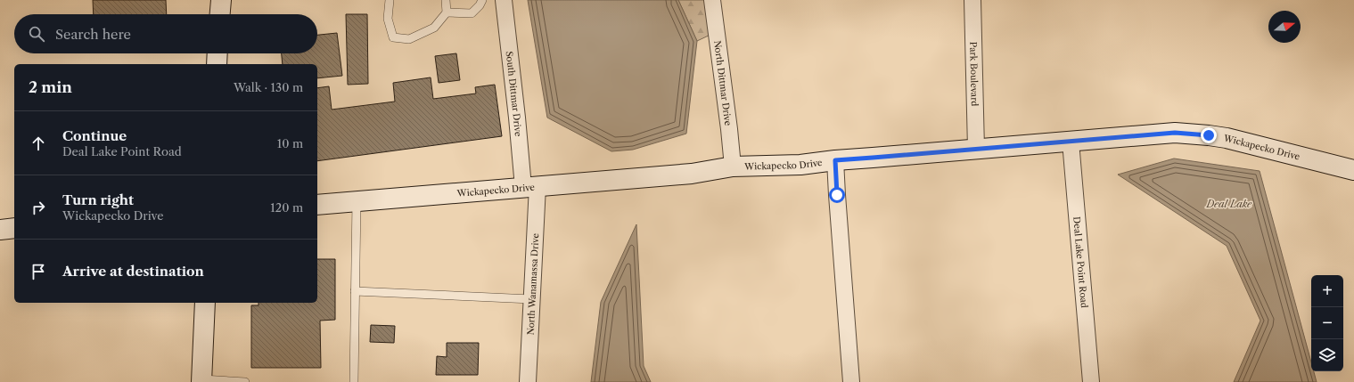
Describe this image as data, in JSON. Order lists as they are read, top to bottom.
{
  "streets": {
    "street": [
      "Park Boulevard",
      "North Dittmar Drive",
      "South Dittmar Drive",
      "Wickapecko Drive",
      "Deal Lake Point Road",
      "North Wanamassa Drive"
    ]
  },
  "crossings": [
    ["Park Boulevard", "Wickapecko Drive"],
    ["North Dittmar Drive", "Wickapecko Drive"],
    ["South Dittmar Drive", "Wickapecko Drive"],
    ["South Dittmar Drive", "North Wanamassa Drive"],
    ["Wickapecko Drive", "Deal Lake Point Road"],
    ["Wickapecko Drive", "North Wanamassa Drive"]
  ],
  "water": ["Deal Lake"],
  "north": "right",
  "page": {
    "search": "Search here",
    "heading": ["2 min", "Walk · 130 m"],
    "list": [
      ["Continue", "Deal Lake Point Road", "10 m"],
      ["Turn right", "Wickapecko Drive", "120 m"],
      "Arrive at destination"
    ],
    "map_buttons": ["+", "−"]
  }
}
